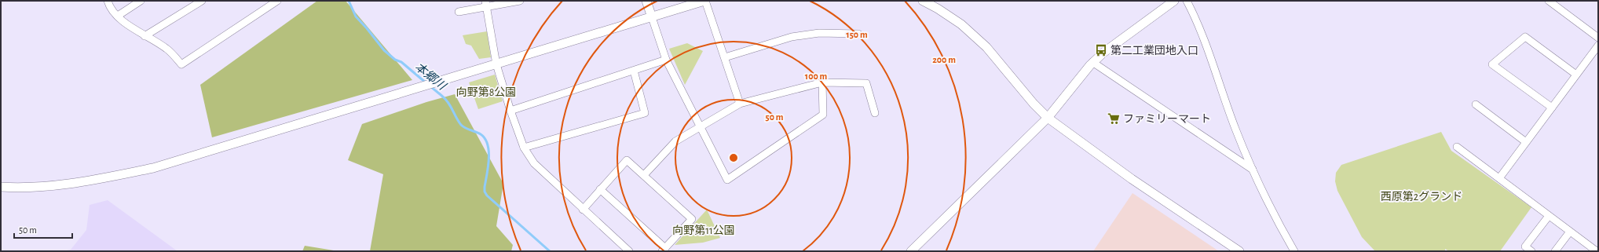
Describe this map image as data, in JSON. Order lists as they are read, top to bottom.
{
  "water": ["本郷川"],
  "parks": ["向野第8公園", "西原第2グランド", "向野第11公園"],
  "places": {
    "bus stop": ["第二工業団地入口"],
    "supermarket": ["ファミリーマート"]
  },
  "scale_bar": "50 m",
  "rings": [
    "150 m",
    "200 m",
    "100 m",
    "50 m"
  ]
}
